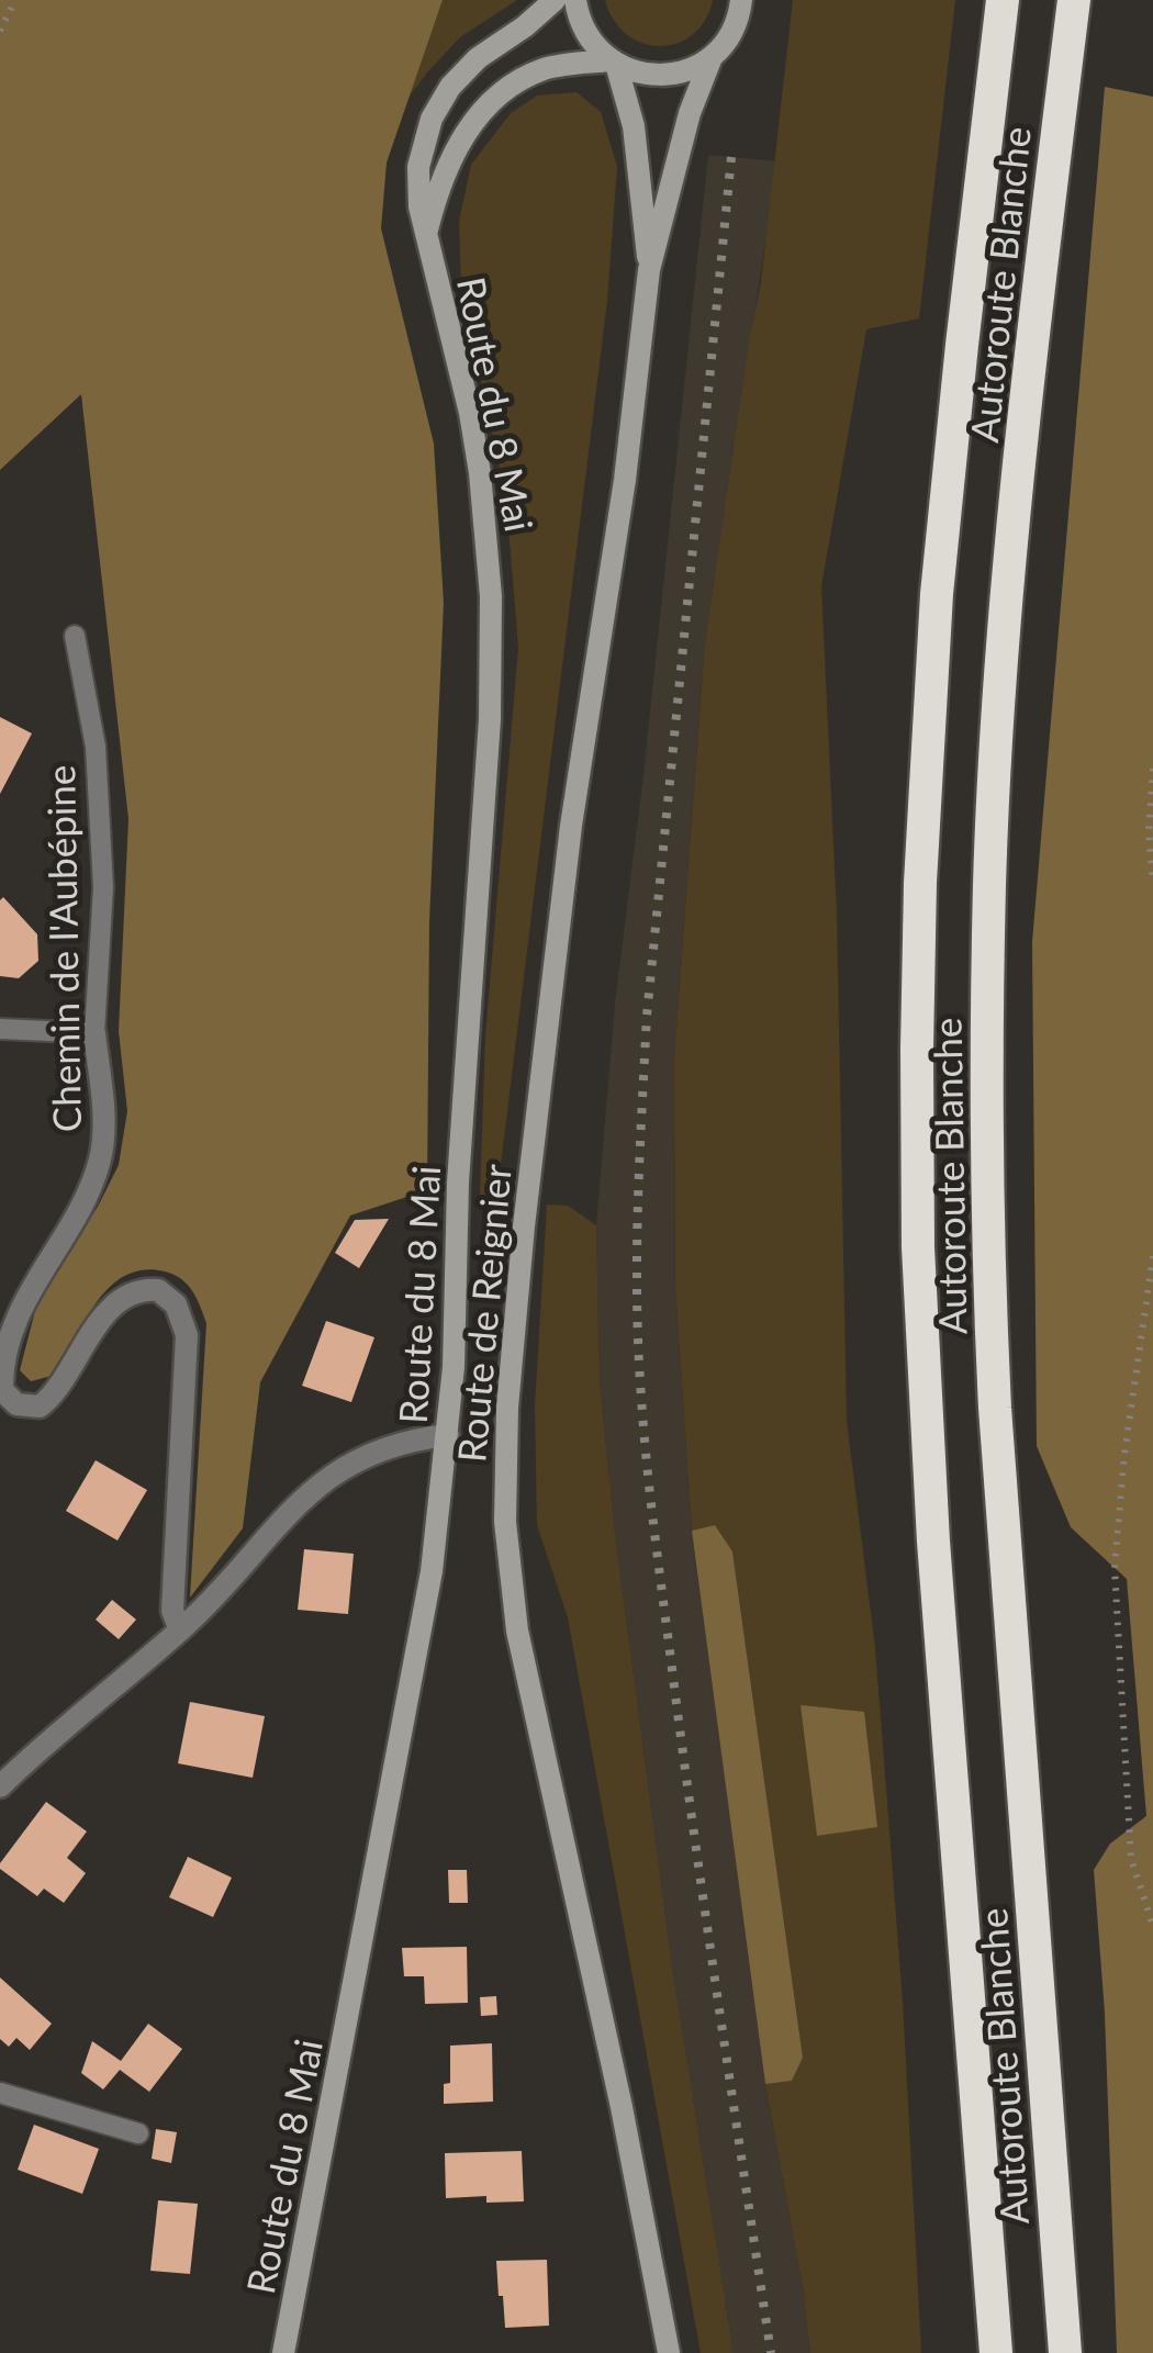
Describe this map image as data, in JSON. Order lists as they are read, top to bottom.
{
  "streets": {
    "highway": ["Autoroute Blanche"],
    "main road": ["Route du 8 Mai", "Route de Reignier"],
    "street": ["Chemin de l'Aubépine"]
  },
  "crossings": [
    ["Route du 8 Mai", "Route de Reignier"]
  ]
}
